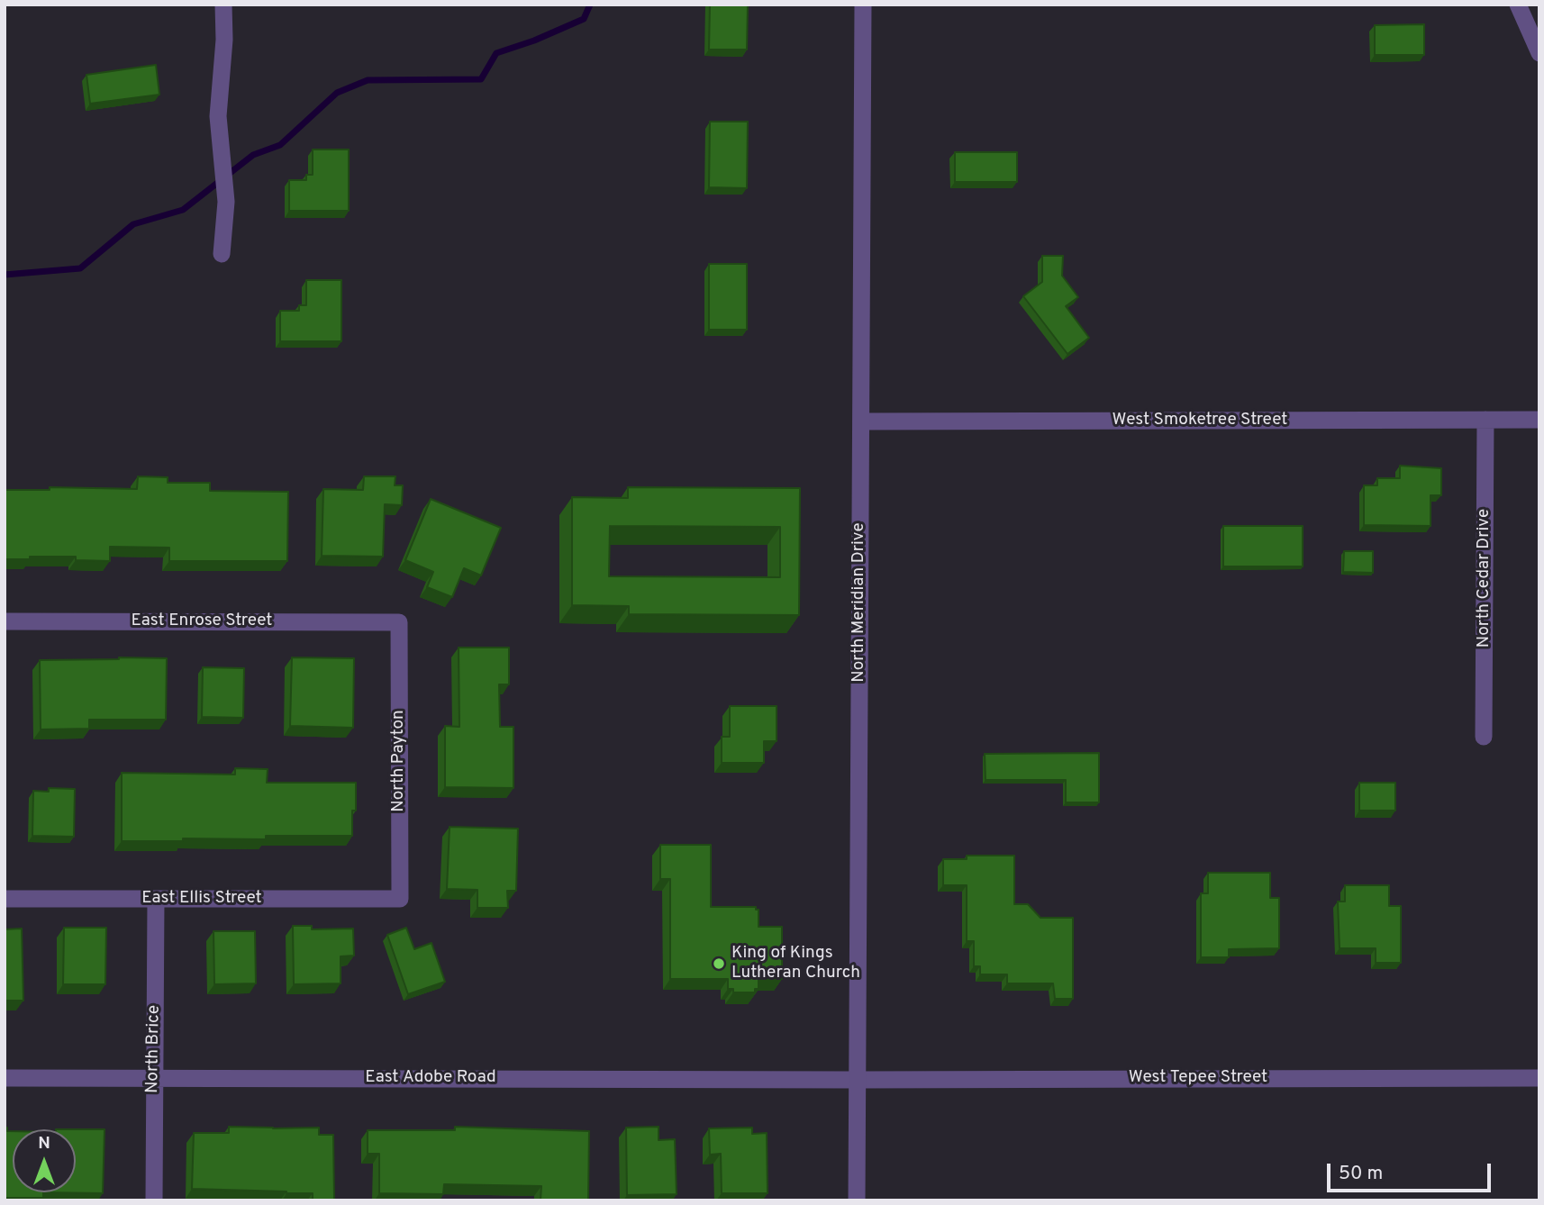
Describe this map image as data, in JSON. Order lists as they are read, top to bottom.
{
  "streets": {
    "street": [
      "West Smoketree Street",
      "North Cedar Drive",
      "North Meridian Drive",
      "East Enrose Street",
      "North Payton",
      "East Ellis Street",
      "North Brice",
      "East Adobe Road",
      "West Tepee Street"
    ]
  },
  "crossings": [
    ["West Smoketree Street", "North Cedar Drive"],
    ["West Smoketree Street", "North Meridian Drive"],
    ["North Meridian Drive", "East Adobe Road"],
    ["North Meridian Drive", "West Tepee Street"],
    ["East Enrose Street", "North Payton"],
    ["North Payton", "East Ellis Street"],
    ["East Ellis Street", "North Brice"],
    ["North Brice", "East Adobe Road"],
    ["East Adobe Road", "West Tepee Street"]
  ],
  "places": ["King of Kings Lutheran Church"],
  "scale_bar": "50 m",
  "north": "top"
}
